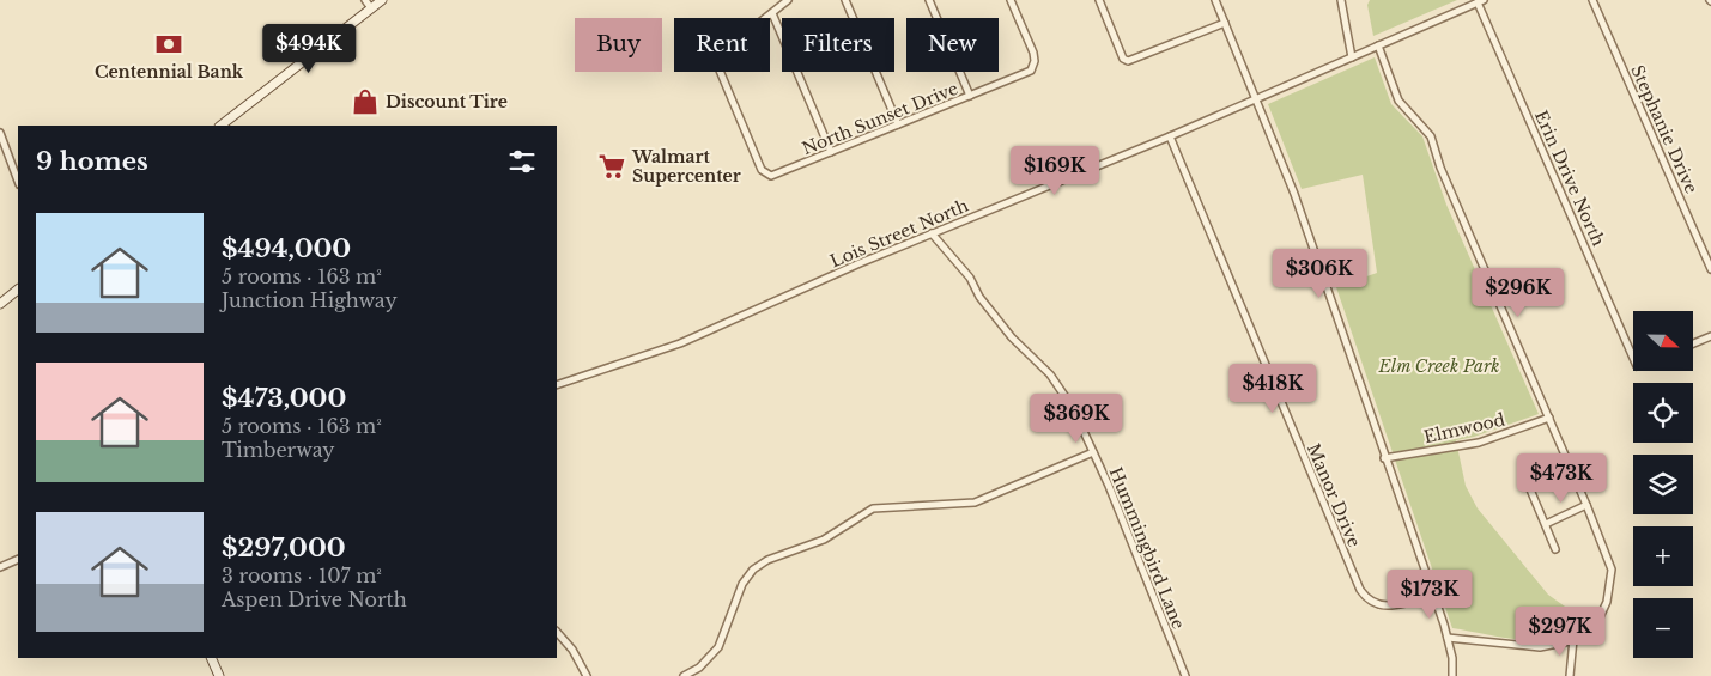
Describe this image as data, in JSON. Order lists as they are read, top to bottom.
{
  "streets": {
    "street": [
      "North Sunset Drive",
      "Stephanie Drive",
      "Erin Drive North",
      "Lois Street North",
      "Elmwood",
      "Manor Drive",
      "Hummingbird Lane"
    ]
  },
  "crossings": [
    ["Erin Drive North", "Lois Street North"],
    ["Lois Street North", "Manor Drive"],
    ["Lois Street North", "Hummingbird Lane"]
  ],
  "parks": ["Elm Creek Park"],
  "places": {
    "bank": ["Centennial Bank"],
    "shop": ["Discount Tire"],
    "supermarket": ["Walmart Supercenter"]
  },
  "north": "right",
  "page": {
    "chip": [
      "Buy",
      "Rent",
      "Filters",
      "New"
    ],
    "price": [
      "$494K",
      "$169K",
      "$306K",
      "$296K",
      "$418K",
      "$369K",
      "$473K",
      "$173K",
      "$297K"
    ],
    "heading": "9 homes",
    "list": [
      {
        "name": "$494,000",
        "note": "5 rooms · 163 m² · Junction Highway"
      },
      {
        "name": "$473,000",
        "note": "5 rooms · 163 m² · Timberway"
      },
      {
        "name": "$297,000",
        "note": "3 rooms · 107 m² · Aspen Drive North"
      }
    ],
    "map_buttons": ["+", "−"]
  }
}
